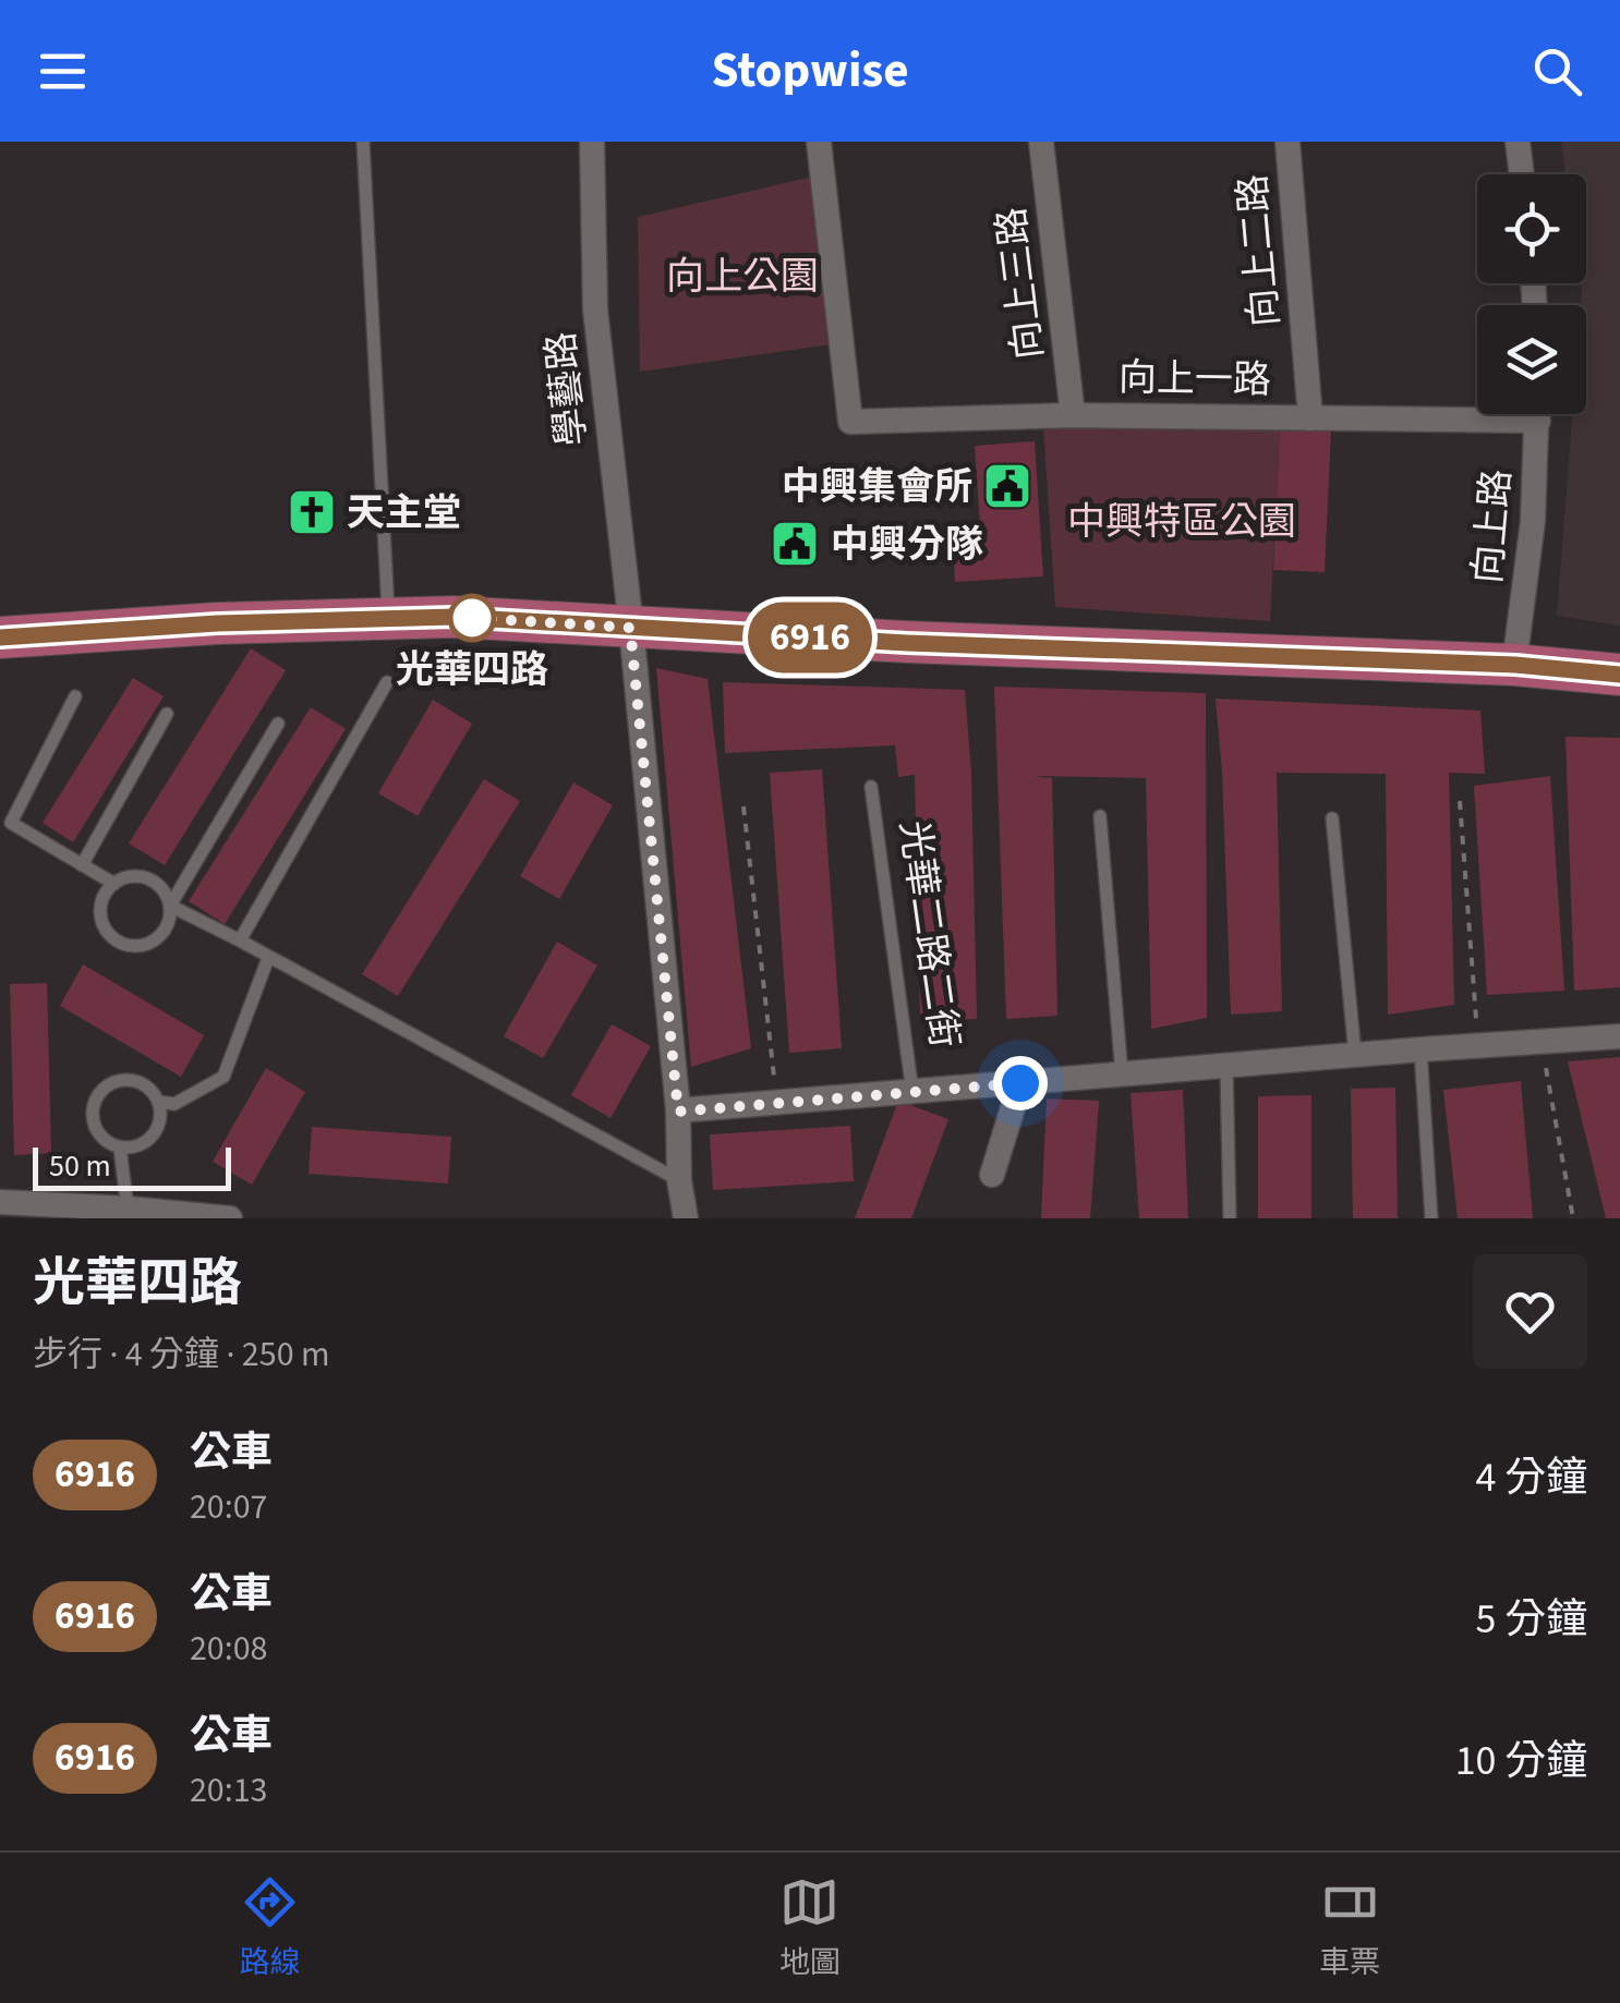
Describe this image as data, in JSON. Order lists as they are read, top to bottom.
{
  "streets": {
    "street": [
      "向上二路",
      "向上三路",
      "向上一路",
      "學藝路",
      "向上路",
      "光華二路二街"
    ]
  },
  "crossings": [
    ["向上二路", "向上一路"],
    ["向上三路", "向上一路"]
  ],
  "parks": ["向上公園", "中興特區公園"],
  "places": {
    "public building": ["中興集會所", "中興分隊"],
    "church": ["天主堂"],
    "other": ["光華四路"]
  },
  "lines": ["bus line 6916"],
  "scale_bar": "50 m",
  "page": {
    "header": "Stopwise",
    "on_map": "6916",
    "scale": "50 m",
    "heading": ["光華四路", "步行 · 4 分鐘 · 250 m"],
    "list": [
      {
        "mark": "6916",
        "name": "公車",
        "note": "20:07",
        "value": "4 分鐘"
      },
      {
        "mark": "6916",
        "name": "公車",
        "note": "20:08",
        "value": "5 分鐘"
      },
      {
        "mark": "6916",
        "name": "公車",
        "note": "20:13",
        "value": "10 分鐘"
      }
    ],
    "tabs": ["路線", "地圖", "車票"]
  }
}
